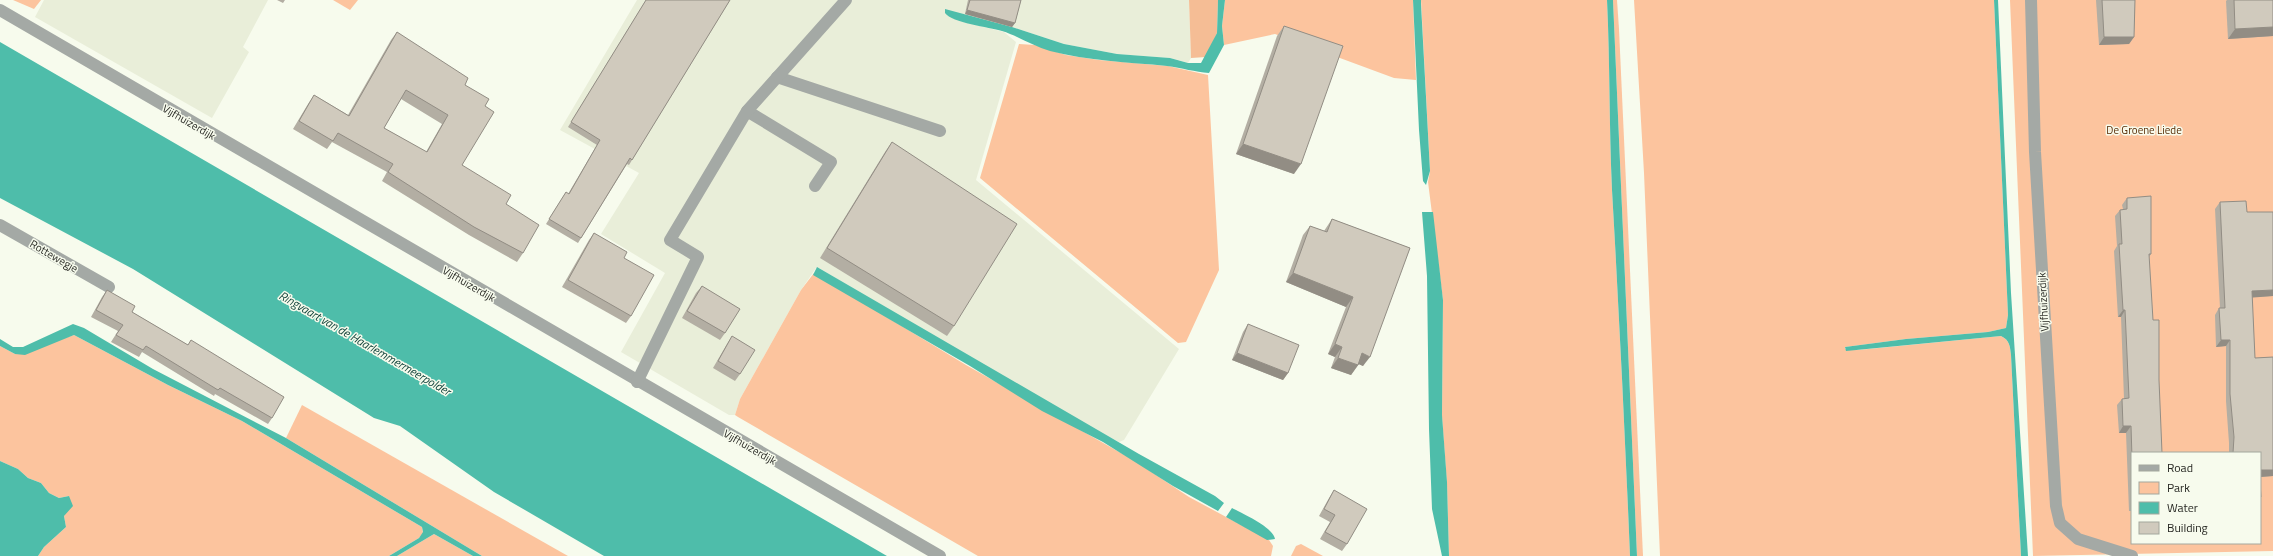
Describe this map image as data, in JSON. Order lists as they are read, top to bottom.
{
  "streets": {
    "street": ["Vijfhuizerdijk", "Rottewegje"]
  },
  "water": ["Ringvaart van de Haarlemmermeerpolder"],
  "parks": ["De Groene Liede"],
  "legend": [
    "Road",
    "Park",
    "Water",
    "Building"
  ]
}
